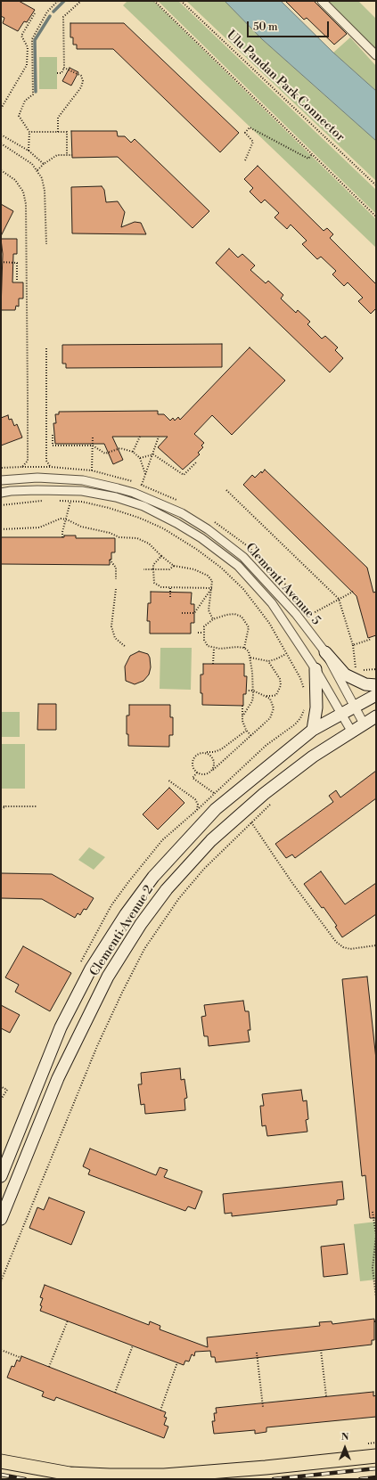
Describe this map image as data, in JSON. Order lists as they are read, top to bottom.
{
  "streets": {
    "main road": ["Clementi Avenue 2"],
    "street": ["Clementi Avenue 5"],
    "path": ["Ulu Pandan Park Connector"]
  },
  "crossings": [
    ["Clementi Avenue 5", "Clementi Avenue 2"]
  ],
  "scale_bar": "50 m",
  "north": "top"
}
